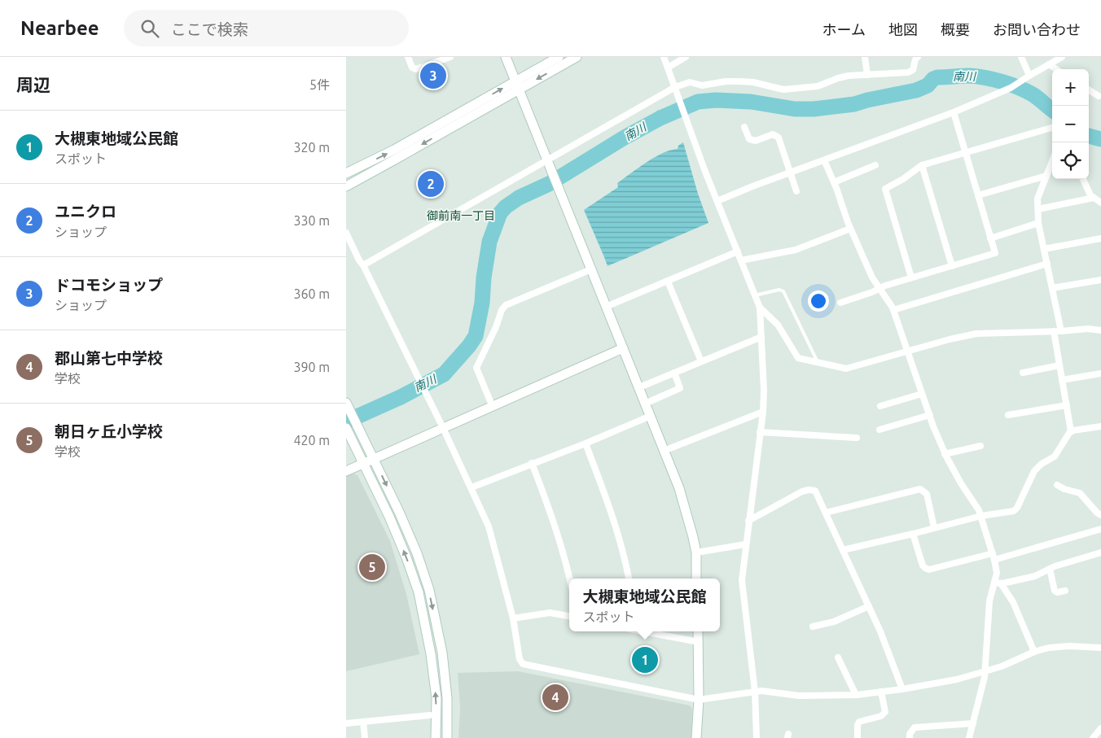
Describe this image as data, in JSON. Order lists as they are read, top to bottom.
{
  "districts": ["御前南一丁目"],
  "water": ["南川"],
  "page": {
    "header": "Nearbee",
    "search": "ここで検索",
    "nav": [
      "ホーム",
      "地図",
      "概要",
      "お問い合わせ"
    ],
    "heading": ["周辺", "5件"],
    "pins": [
      "3",
      "2",
      "5",
      "1",
      "4"
    ],
    "map_buttons": ["+", "−"],
    "list": [
      {
        "mark": "1",
        "name": "大槻東地域公民館",
        "note": "スポット",
        "value": "320 m"
      },
      {
        "mark": "2",
        "name": "ユニクロ",
        "note": "ショップ",
        "value": "330 m"
      },
      {
        "mark": "3",
        "name": "ドコモショップ",
        "note": "ショップ",
        "value": "360 m"
      },
      {
        "mark": "4",
        "name": "郡山第七中学校",
        "note": "学校",
        "value": "390 m"
      },
      {
        "mark": "5",
        "name": "朝日ヶ丘小学校",
        "note": "学校",
        "value": "420 m"
      }
    ],
    "popup": ["大槻東地域公民館", "スポット"]
  }
}
